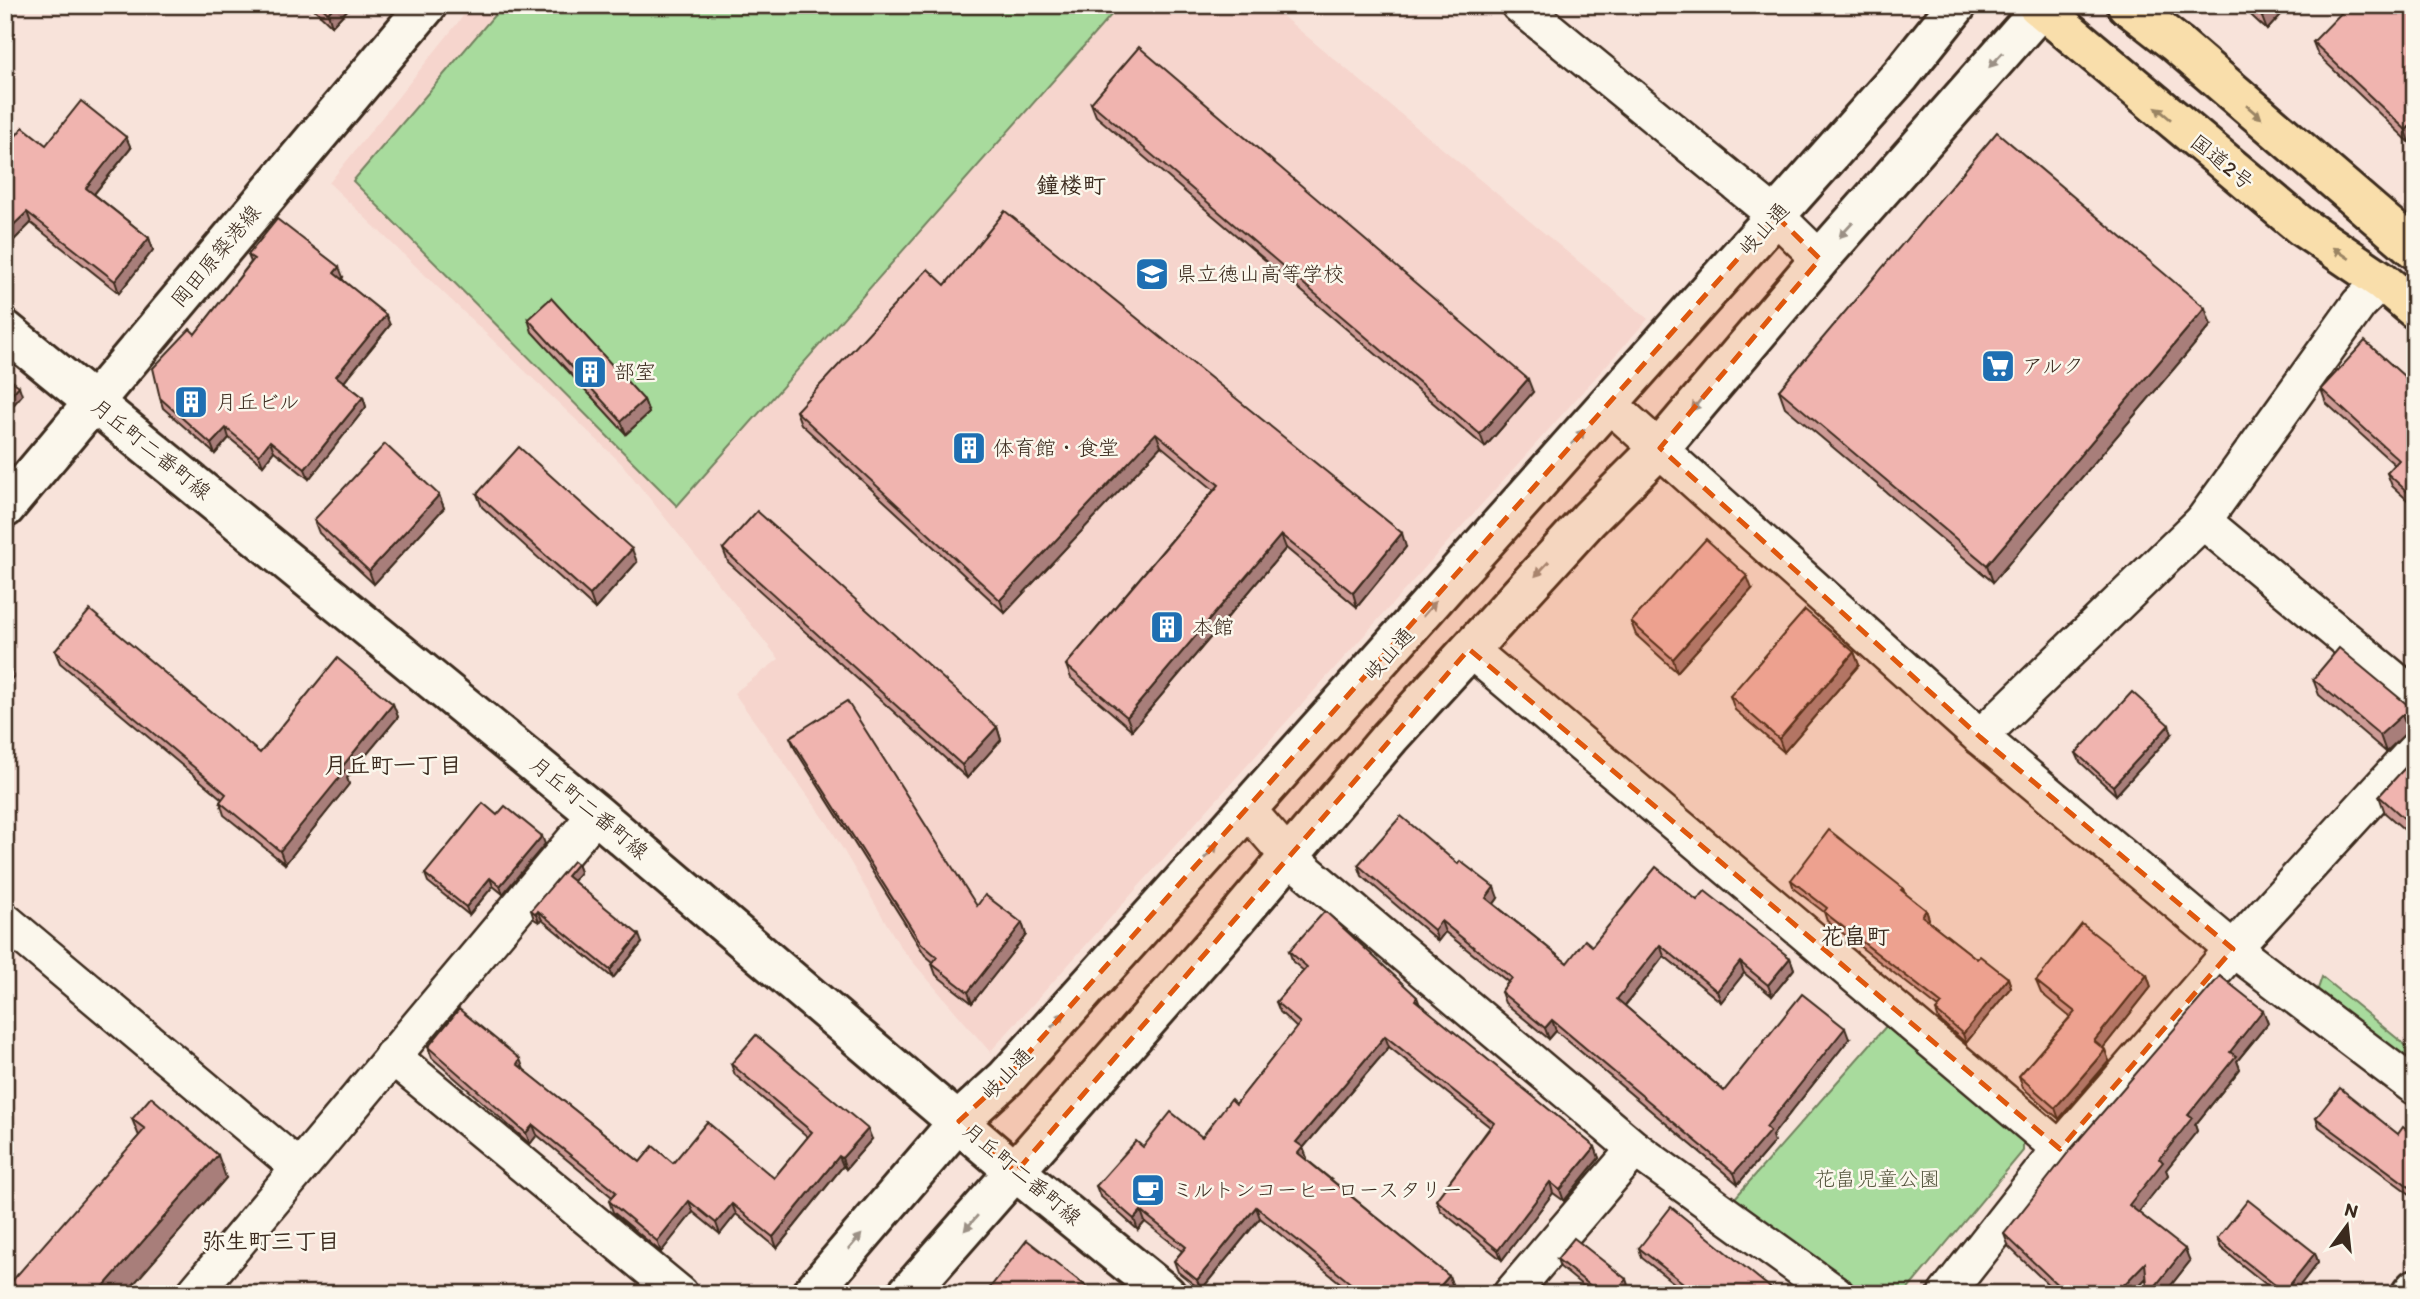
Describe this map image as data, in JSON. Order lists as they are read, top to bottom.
{
  "streets": {
    "highway": ["国道2号"],
    "street": ["岐山通", "岡田原築港線", "月丘町二番町線"]
  },
  "crossings": [
    ["岐山通", "月丘町二番町線"],
    ["岡田原築港線", "月丘町二番町線"]
  ],
  "districts": [
    "鐘楼町",
    "月丘町一丁目",
    "花畠町",
    "弥生町三丁目"
  ],
  "parks": ["花畠児童公園"],
  "places": {
    "school or university": ["県立徳山高等学校"],
    "supermarket": ["アルク"],
    "building": [
      "部室",
      "月丘ビル",
      "体育館・食堂",
      "本館"
    ],
    "cafe": ["ミルトンコーヒーロースタリー"]
  },
  "north": "top"
}
